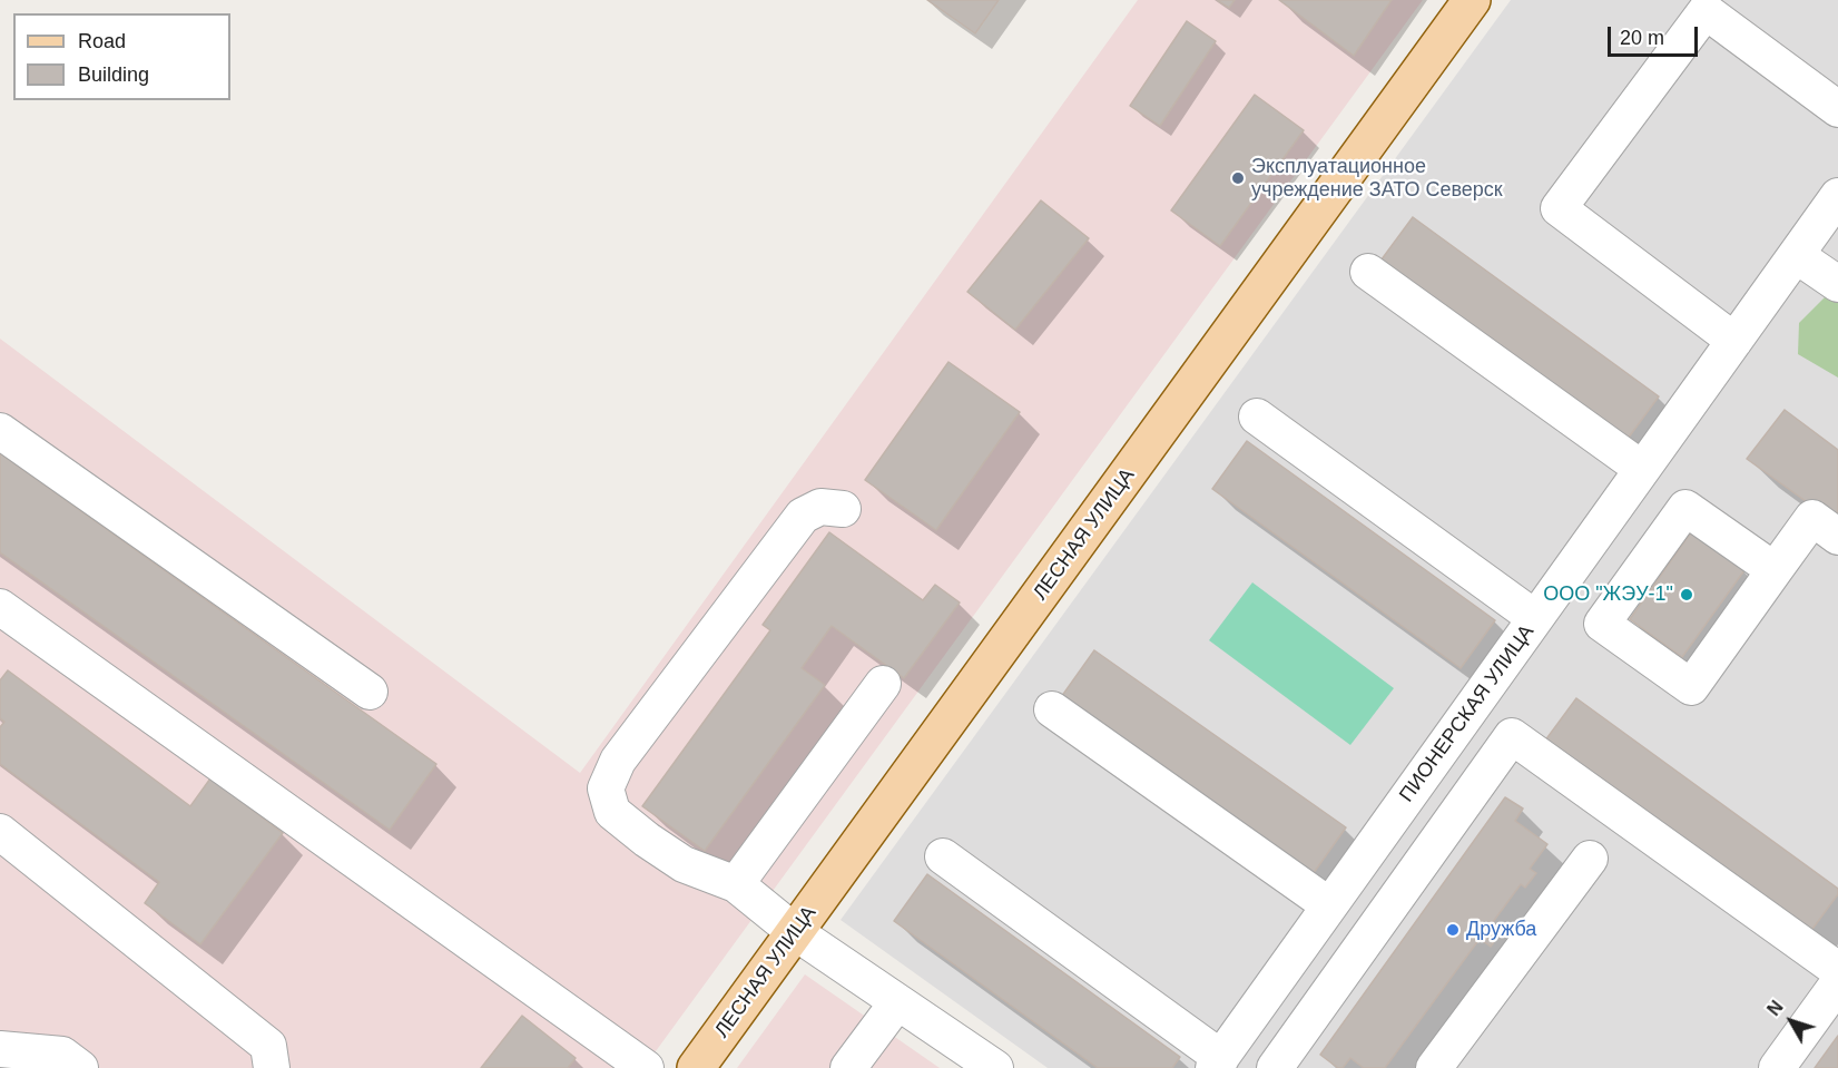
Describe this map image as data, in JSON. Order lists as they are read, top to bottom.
{
  "streets": {
    "main road": ["ЛЕСНАЯ УЛИЦА"],
    "street": ["ПИОНЕРСКАЯ УЛИЦА"]
  },
  "places": ["Эксплуатационное учреждение ЗАТО Северск", "ООО \"ЖЭУ-1\"", "Дружба"],
  "legend": ["Road", "Building"],
  "scale_bar": "20 m",
  "north": "top left"
}
